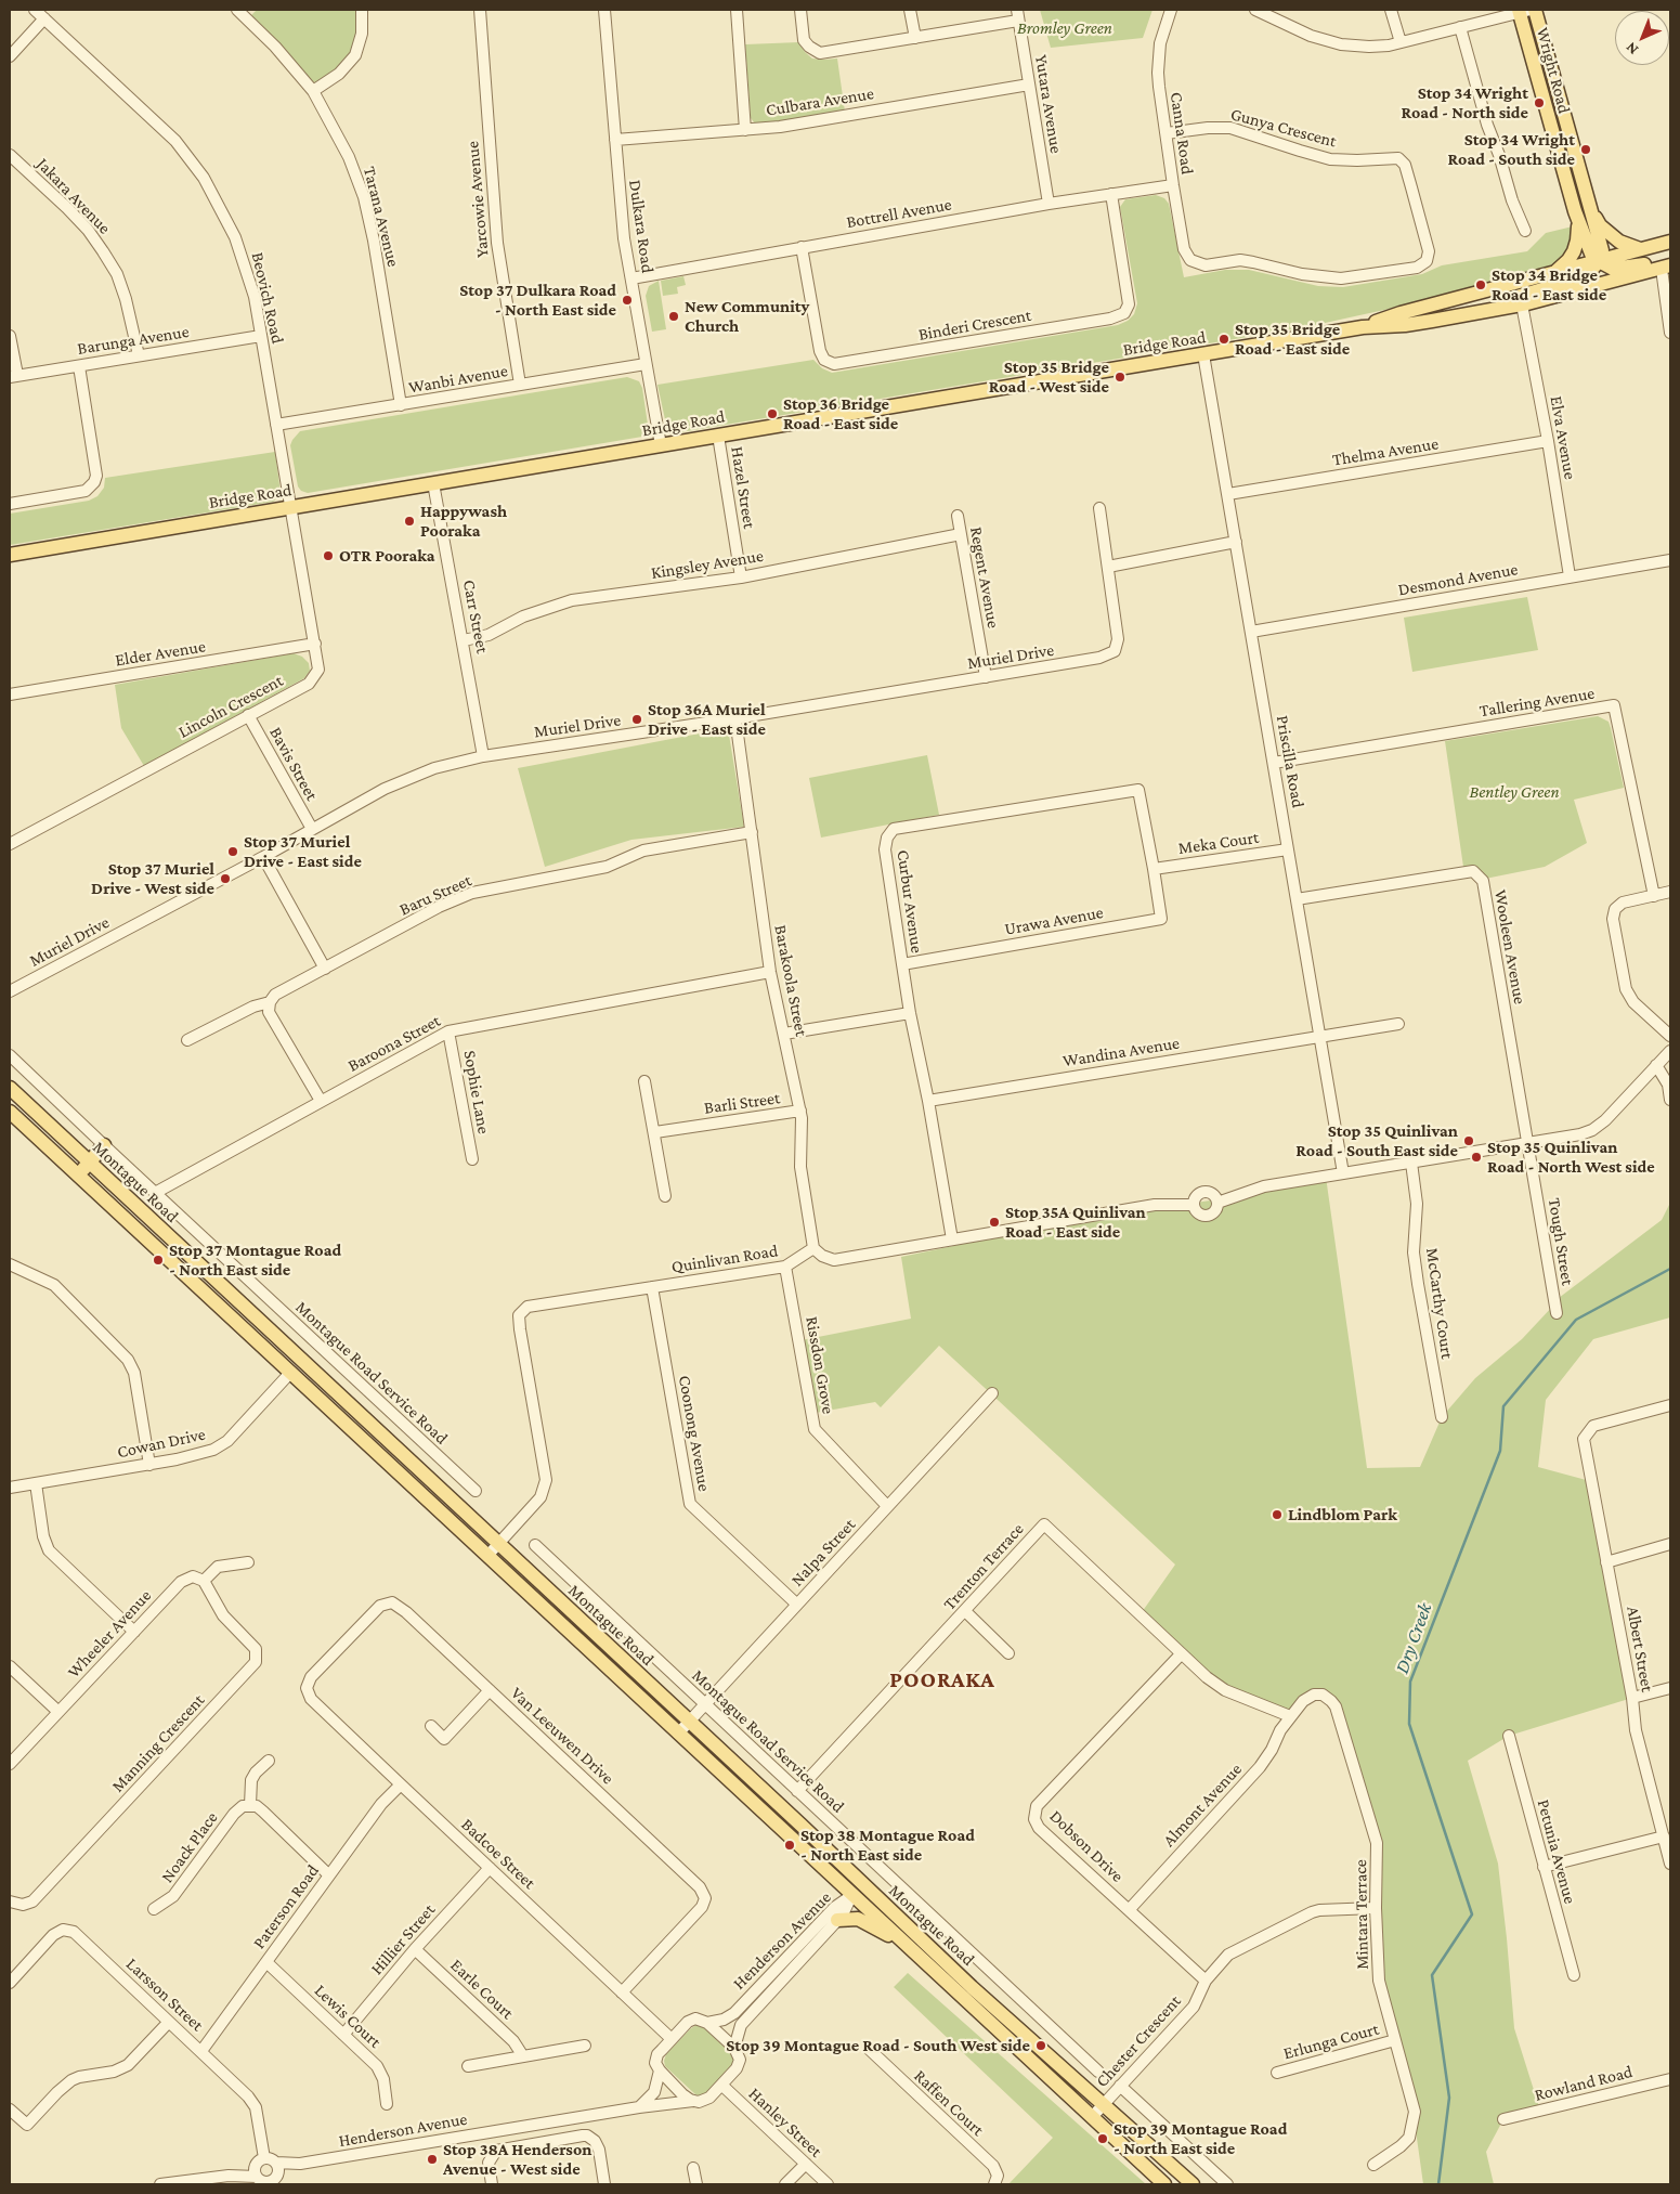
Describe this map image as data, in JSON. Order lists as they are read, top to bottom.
{
  "streets": {
    "main road": ["Wright Road", "Bridge Road", "Montague Road"],
    "street": [
      "Culbara Avenue",
      "Yutara Avenue",
      "Gunya Crescent",
      "Canna Road",
      "Jakara Avenue",
      "Yarcowie Avenue",
      "Bottrell Avenue",
      "Tarana Avenue",
      "Dulkara Road",
      "Beovich Road",
      "Binderi Crescent",
      "Barunga Avenue",
      "Wanbi Avenue",
      "Elva Avenue",
      "Thelma Avenue",
      "Hazel Street",
      "Kingsley Avenue",
      "Regent Avenue",
      "Desmond Avenue",
      "Carr Street",
      "Elder Avenue",
      "Muriel Drive",
      "Tallering Avenue",
      "Lincoln Crescent",
      "Priscilla Road",
      "Bavis Street",
      "Meka Court",
      "Baru Street",
      "Curbur Avenue",
      "Urawa Avenue",
      "Wooleen Avenue",
      "Barakoola Street",
      "Baroona Street",
      "Wandina Avenue",
      "Sophie Lane",
      "Barli Street",
      "Tough Street",
      "Quinlivan Road",
      "McCarthy Court",
      "Rissdon Grove",
      "Montague Road Service Road",
      "Coonong Avenue",
      "Cowan Drive",
      "Nalpa Street",
      "Trenton Terrace",
      "Wheeler Avenue",
      "Albert Street",
      "Van Leeuwen Drive",
      "Manning Crescent",
      "Almont Avenue",
      "Dobson Drive",
      "Noack Place",
      "Petunia Avenue",
      "Badcoe Street",
      "Paterson Road",
      "Mintara Terrace",
      "Hillier Street",
      "Henderson Avenue",
      "Earle Court",
      "Larsson Street",
      "Lewis Court",
      "Chester Crescent",
      "Erlunga Court",
      "Rowland Road",
      "Raffen Court",
      "Hanley Street"
    ]
  },
  "crossings": [
    ["Wright Road", "Bridge Road"],
    ["Culbara Avenue", "Yutara Avenue"],
    ["Culbara Avenue", "Dulkara Road"],
    ["Yutara Avenue", "Bottrell Avenue"],
    ["Gunya Crescent", "Canna Road"],
    ["Canna Road", "Bottrell Avenue"],
    ["Jakara Avenue", "Barunga Avenue"],
    ["Yarcowie Avenue", "Wanbi Avenue"],
    ["Bottrell Avenue", "Dulkara Road"],
    ["Bottrell Avenue", "Binderi Crescent"],
    ["Tarana Avenue", "Wanbi Avenue"],
    ["Dulkara Road", "Bridge Road"],
    ["Dulkara Road", "Wanbi Avenue"],
    ["Beovich Road", "Barunga Avenue"],
    ["Beovich Road", "Bridge Road"],
    ["Beovich Road", "Wanbi Avenue"],
    ["Beovich Road", "Lincoln Crescent"],
    ["Bridge Road", "Elva Avenue"],
    ["Bridge Road", "Hazel Street"],
    ["Bridge Road", "Carr Street"],
    ["Bridge Road", "Lincoln Crescent"],
    ["Bridge Road", "Priscilla Road"],
    ["Elva Avenue", "Thelma Avenue"],
    ["Elva Avenue", "Desmond Avenue"],
    ["Thelma Avenue", "Priscilla Road"],
    ["Hazel Street", "Kingsley Avenue"],
    ["Kingsley Avenue", "Regent Avenue"],
    ["Kingsley Avenue", "Carr Street"],
    ["Regent Avenue", "Muriel Drive"],
    ["Desmond Avenue", "Priscilla Road"],
    ["Carr Street", "Muriel Drive"],
    ["Elder Avenue", "Lincoln Crescent"],
    ["Muriel Drive", "Bavis Street"],
    ["Muriel Drive", "Barakoola Street"],
    ["Tallering Avenue", "Priscilla Road"],
    ["Lincoln Crescent", "Bavis Street"],
    ["Priscilla Road", "Meka Court"],
    ["Priscilla Road", "Wooleen Avenue"],
    ["Priscilla Road", "Wandina Avenue"],
    ["Meka Court", "Curbur Avenue"],
    ["Meka Court", "Urawa Avenue"],
    ["Baru Street", "Barakoola Street"],
    ["Curbur Avenue", "Urawa Avenue"],
    ["Curbur Avenue", "Wandina Avenue"],
    ["Wooleen Avenue", "Tough Street"],
    ["Barakoola Street", "Baroona Street"],
    ["Barakoola Street", "Barli Street"],
    ["Barakoola Street", "Quinlivan Road"],
    ["Baroona Street", "Sophie Lane"],
    ["Baroona Street", "Montague Road Service Road"],
    ["Montague Road", "Quinlivan Road"],
    ["Montague Road", "Cowan Drive"],
    ["Montague Road", "Nalpa Street"],
    ["Montague Road", "Henderson Avenue"],
    ["Montague Road", "Chester Crescent"],
    ["Quinlivan Road", "Rissdon Grove"],
    ["Quinlivan Road", "Coonong Avenue"],
    ["Rissdon Grove", "Nalpa Street"],
    ["Montague Road Service Road", "Nalpa Street"],
    ["Montague Road Service Road", "Trenton Terrace"],
    ["Coonong Avenue", "Nalpa Street"],
    ["Trenton Terrace", "Almont Avenue"],
    ["Trenton Terrace", "Dobson Drive"],
    ["Trenton Terrace", "Mintara Terrace"],
    ["Wheeler Avenue", "Manning Crescent"],
    ["Van Leeuwen Drive", "Badcoe Street"],
    ["Almont Avenue", "Dobson Drive"],
    ["Almont Avenue", "Mintara Terrace"],
    ["Dobson Drive", "Chester Crescent"],
    ["Badcoe Street", "Paterson Road"],
    ["Badcoe Street", "Hillier Street"],
    ["Badcoe Street", "Henderson Avenue"],
    ["Badcoe Street", "Hanley Street"],
    ["Paterson Road", "Larsson Street"],
    ["Paterson Road", "Lewis Court"],
    ["Mintara Terrace", "Chester Crescent"],
    ["Mintara Terrace", "Erlunga Court"],
    ["Hillier Street", "Earle Court"],
    ["Hillier Street", "Lewis Court"],
    ["Henderson Avenue", "Larsson Street"],
    ["Henderson Avenue", "Hanley Street"]
  ],
  "districts": ["POORAKA"],
  "water": ["Dry Creek"],
  "parks": ["Bromley Green", "Bentley Green"],
  "places": [
    "Stop 34 Wright Road - North side",
    "Stop 34 Wright Road - South side",
    "Stop 34 Bridge Road - East side",
    "Stop 37 Dulkara Road - North East side",
    "New Community Church",
    "Stop 35 Bridge Road - East side",
    "Stop 35 Bridge Road - West side",
    "Stop 36 Bridge Road - East side",
    "Happywash Pooraka",
    "OTR Pooraka",
    "Stop 36A Muriel Drive - East side",
    "Stop 37 Muriel Drive - East side",
    "Stop 37 Muriel Drive - West side",
    "Stop 35 Quinlivan Road - South East side",
    "Stop 35 Quinlivan Road - North West side",
    "Stop 35A Quinlivan Road - East side",
    "Stop 37 Montague Road - North East side",
    "Lindblom Park",
    "Stop 38 Montague Road - North East side",
    "Stop 39 Montague Road - South West side",
    "Stop 39 Montague Road - North East side",
    "Stop 38A Henderson Avenue - West side"
  ],
  "north": "bottom left"
}
